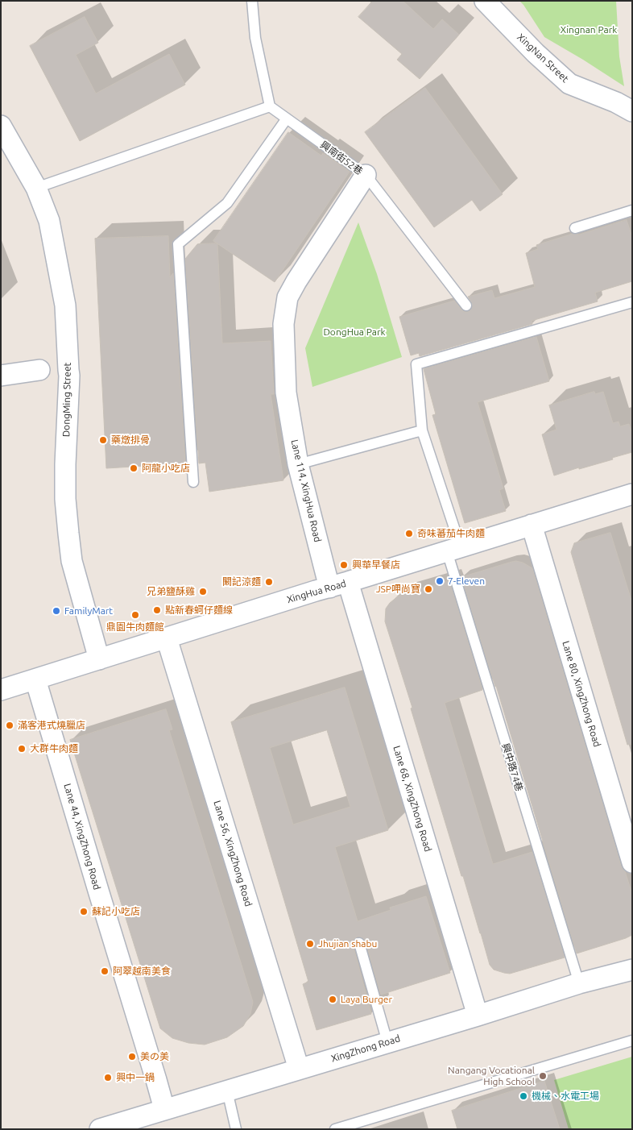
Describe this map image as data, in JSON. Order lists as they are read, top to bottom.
{
  "streets": {
    "street": [
      "XingNan Street",
      "DongMing Street",
      "Lane 114, XingHua Road",
      "XingHua Road",
      "Lane 80, XingZhong Road",
      "Lane 68, XingZhong Road",
      "Lane 44, XingZhong Road",
      "Lane 56, XingZhong Road",
      "XingZhong Road"
    ],
    "lane": ["興南街52巷", "興中路74巷"]
  },
  "crossings": [
    ["興南街52巷", "Lane 114, XingHua Road"],
    ["DongMing Street", "XingHua Road"],
    ["Lane 114, XingHua Road", "XingHua Road"],
    ["Lane 114, XingHua Road", "Lane 68, XingZhong Road"],
    ["XingHua Road", "Lane 80, XingZhong Road"],
    ["XingHua Road", "興中路74巷"],
    ["XingHua Road", "Lane 68, XingZhong Road"],
    ["XingHua Road", "Lane 44, XingZhong Road"],
    ["XingHua Road", "Lane 56, XingZhong Road"],
    ["興中路74巷", "XingZhong Road"],
    ["Lane 68, XingZhong Road", "XingZhong Road"],
    ["Lane 44, XingZhong Road", "XingZhong Road"],
    ["Lane 56, XingZhong Road", "XingZhong Road"]
  ],
  "parks": ["Xingnan Park", "DongHua Park"],
  "places": [
    "藥燉排骨",
    "阿龍小吃店",
    "奇味蕃茄牛肉麵",
    "興華早餐店",
    "7-Eleven",
    "闞記涼麵",
    "JSP呷尚寶",
    "兄弟鹽酥雞",
    "點新春蚵仔麵線",
    "FamilyMart",
    "鼎園牛肉麵館",
    "滿客港式燒臘店",
    "大群牛肉麵",
    "蘇記小吃店",
    "Jhujian shabu",
    "阿翠越南美食",
    "Laya Burger",
    "美の美",
    "Nangang Vocational High School",
    "興中一鍋",
    "機械、水電工場"
  ]
}
